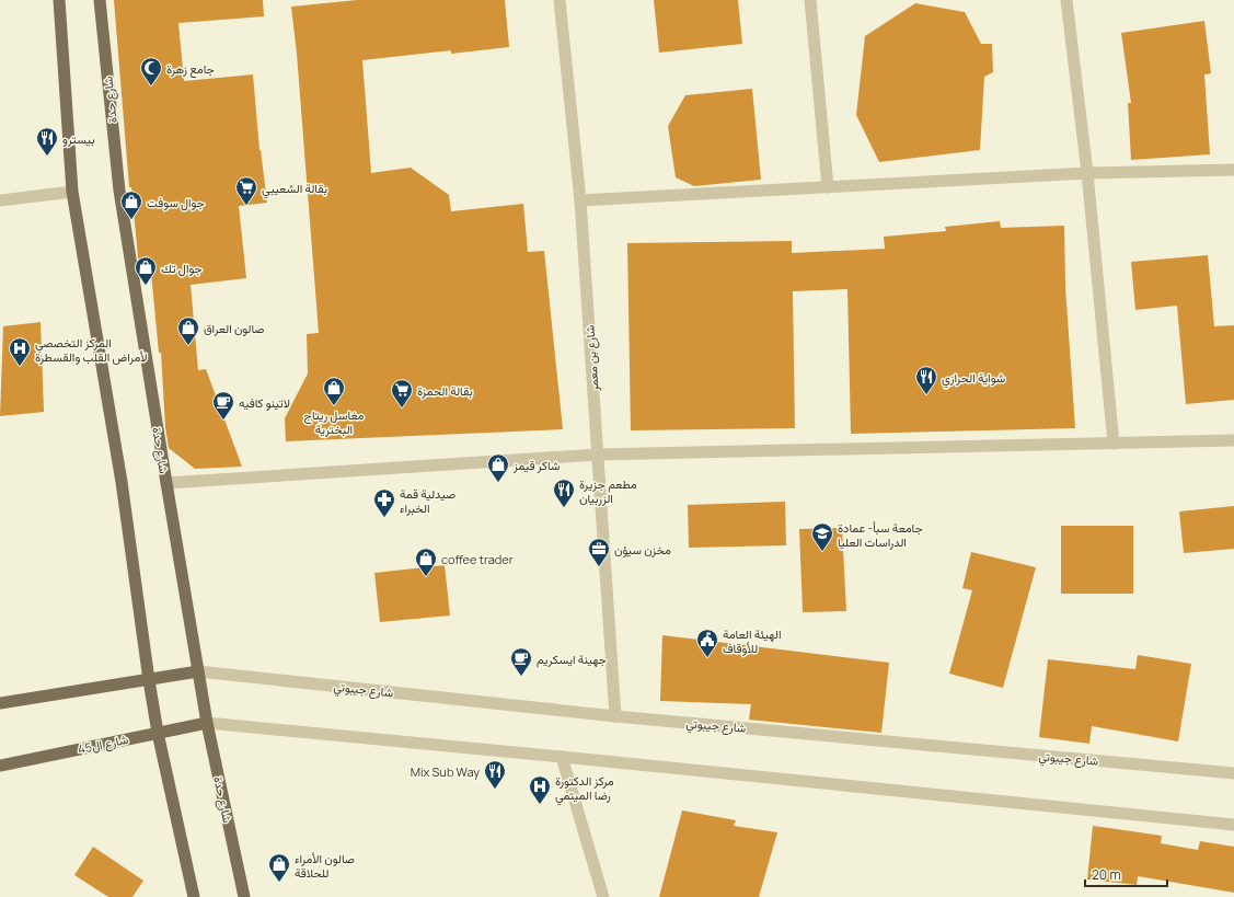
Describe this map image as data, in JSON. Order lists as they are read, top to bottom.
{
  "streets": {
    "main road": ["شارع حدة", "شارع ال45"],
    "street": ["شارع بن معمر", "شارع جيبوتي"]
  },
  "crossings": [
    ["شارع حدة", "شارع جيبوتي"],
    ["شارع حدة", "شارع ال45"],
    ["شارع بن معمر", "شارع جيبوتي"]
  ],
  "places": {
    "mosque": ["جامع زهرة"],
    "restaurant": [
      "بيسترو",
      "شواية الحرازي",
      "مطعم جزيرة الزربيان",
      "Mix Sub Way"
    ],
    "supermarket": ["بقالة الشعيبي", "بقالة الحمزة"],
    "shop": [
      "جوال سوفت",
      "جوال تك",
      "صالون العراق",
      "مغاسل ريتاج البخترية",
      "شاكر قيمز",
      "coffee trader",
      "صالون الأمراء للحلاقة"
    ],
    "hospital": ["المركز التخصصي لأمراض القلب والقسطرة", "مركز الدكتورة رضا الميتمي"],
    "cafe": ["لاتينو كافيه", "جهينة ايسكريم"],
    "pharmacy": ["صيدلية قمة الخبراء"],
    "school or university": ["جامعة سبأ- عمادة الدراسات العليا"],
    "office": ["مخزن سيؤن"],
    "public building": ["الهيئة العامة للأوقاف"]
  },
  "scale_bar": "20 m"
}
